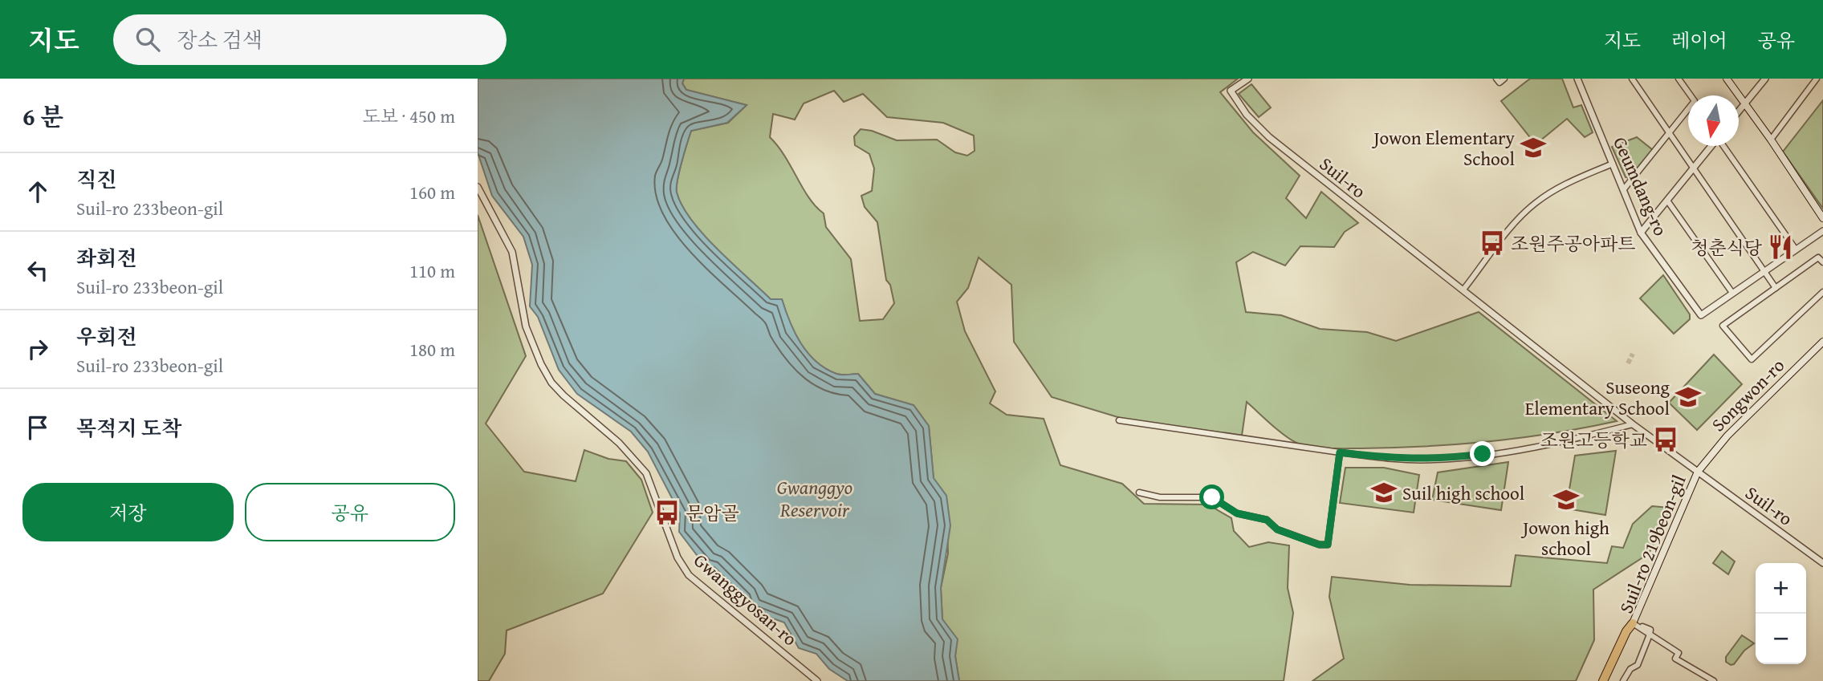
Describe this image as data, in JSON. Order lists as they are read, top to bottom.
{
  "streets": {
    "main road": ["Songwon-ro", "Suil-ro 219beon-gil"],
    "street": ["Suil-ro", "Geumdang-ro", "Gwanggyosan-ro"]
  },
  "crossings": [
    ["Suil-ro", "Songwon-ro"],
    ["Suil-ro", "Suil-ro 219beon-gil"],
    ["Songwon-ro", "Suil-ro 219beon-gil"]
  ],
  "water": ["Gwanggyo Reservoir"],
  "places": {
    "school or university": [
      "Jowon Elementary School",
      "Suseong Elementary School",
      "Suil high school",
      "Jowon high school"
    ],
    "bus stop": ["조원주공아파트", "조원고등학교", "문암골"],
    "restaurant": ["청춘식당"]
  },
  "north": "bottom",
  "page": {
    "header": "지도",
    "search": "장소 검색",
    "nav": ["지도", "레이어", "공유"],
    "heading": ["6 분", "도보 · 450 m"],
    "list": [
      ["직진", "Suil-ro 233beon-gil", "160 m"],
      ["좌회전", "Suil-ro 233beon-gil", "110 m"],
      ["우회전", "Suil-ro 233beon-gil", "180 m"],
      "목적지 도착"
    ],
    "buttons": ["저장", "공유"],
    "map_buttons": ["+", "−"]
  }
}
